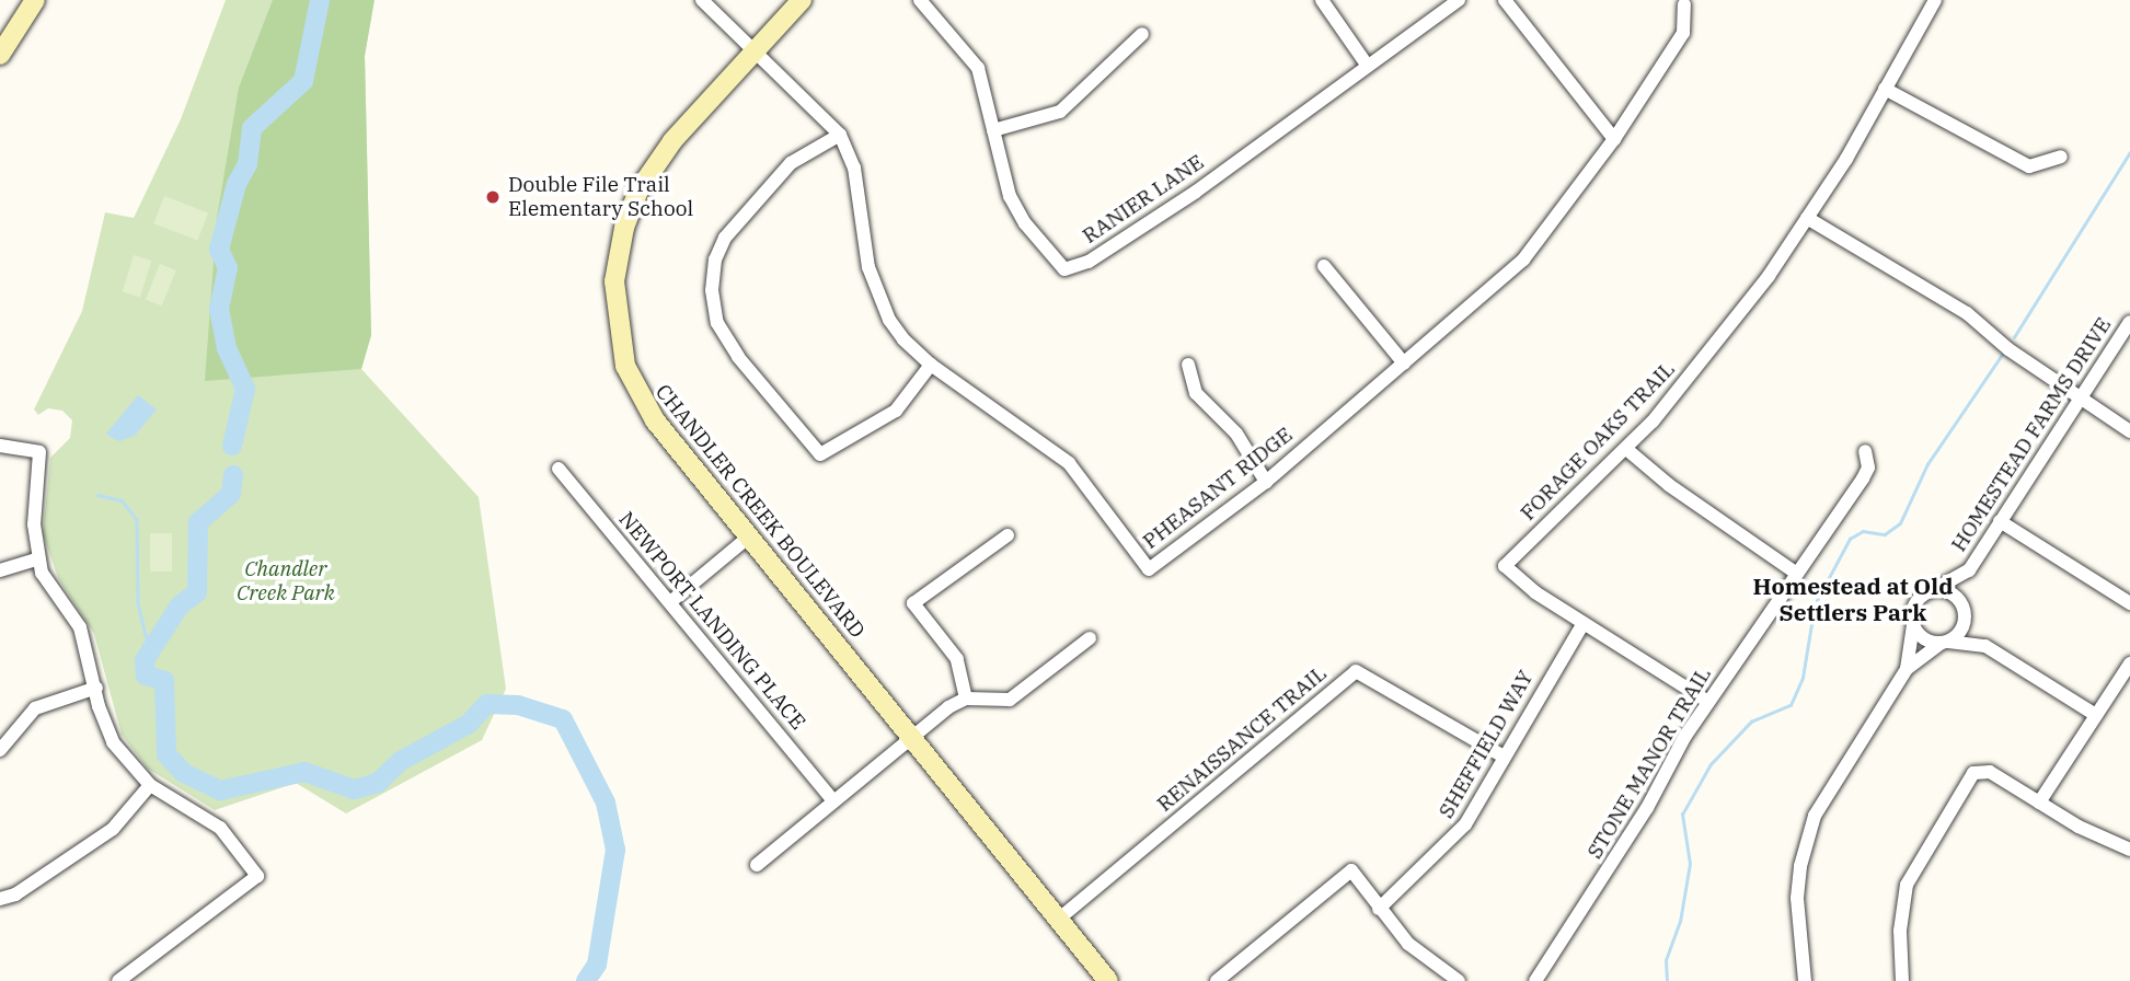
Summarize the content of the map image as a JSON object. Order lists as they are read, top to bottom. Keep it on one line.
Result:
{"streets":{"street":["RANIER LANE","HOMESTEAD FARMS DRIVE","FORAGE OAKS TRAIL","PHEASANT RIDGE","CHANDLER CREEK BOULEVARD","NEWPORT LANDING PLACE","RENAISSANCE TRAIL","SHEFFIELD WAY","STONE MANOR TRAIL"]},"crossings":[["FORAGE OAKS TRAIL","SHEFFIELD WAY"],["FORAGE OAKS TRAIL","STONE MANOR TRAIL"],["PHEASANT RIDGE","CHANDLER CREEK BOULEVARD"],["CHANDLER CREEK BOULEVARD","RENAISSANCE TRAIL"],["RENAISSANCE TRAIL","SHEFFIELD WAY"]],"districts":["Homestead at Old Settlers Park"],"parks":["Chandler Creek Park"],"places":["Double File Trail Elementary School"]}
